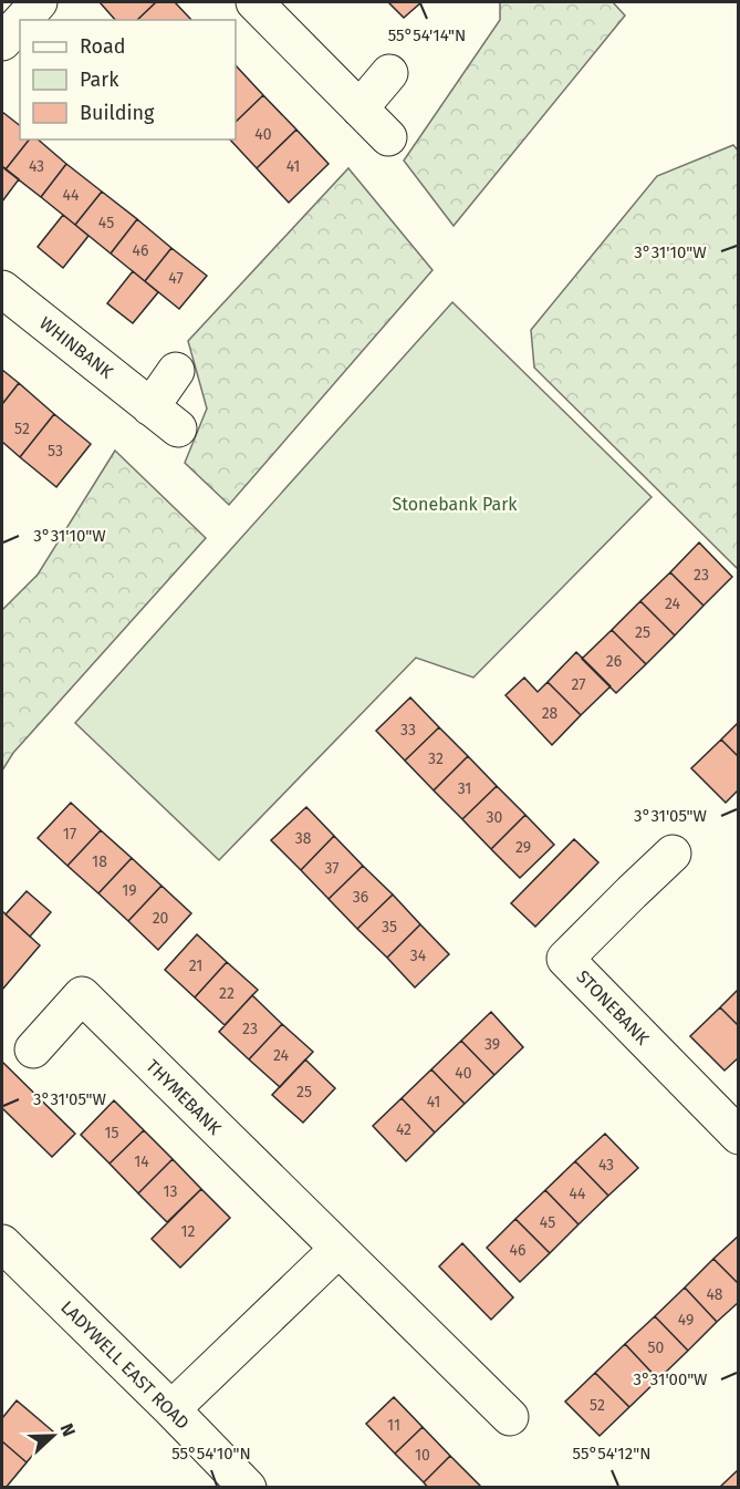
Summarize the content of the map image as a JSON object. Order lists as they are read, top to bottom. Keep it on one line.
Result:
{"streets":{"street":["WHINBANK","STONEBANK","THYMEBANK","LADYWELL EAST ROAD"]},"parks":["Stonebank Park"],"house_numbers":["40","43","41","44","45","46","47","52","53","23","24","25","26","27","28","33","32","31","30","17","38","29","18","37","19","36","20","35","34","21","22","23","39","24","40","25","41","42","15","14","43","13","44","45","12","46","48","49","50","52","11","10"],"legend":["Road","Park","Building"],"north":"right","coordinates":["55°54'14\"N","3°31'10\"W","3°31'05\"W","3°31'00\"W","55°54'10\"N","55°54'12\"N"]}
